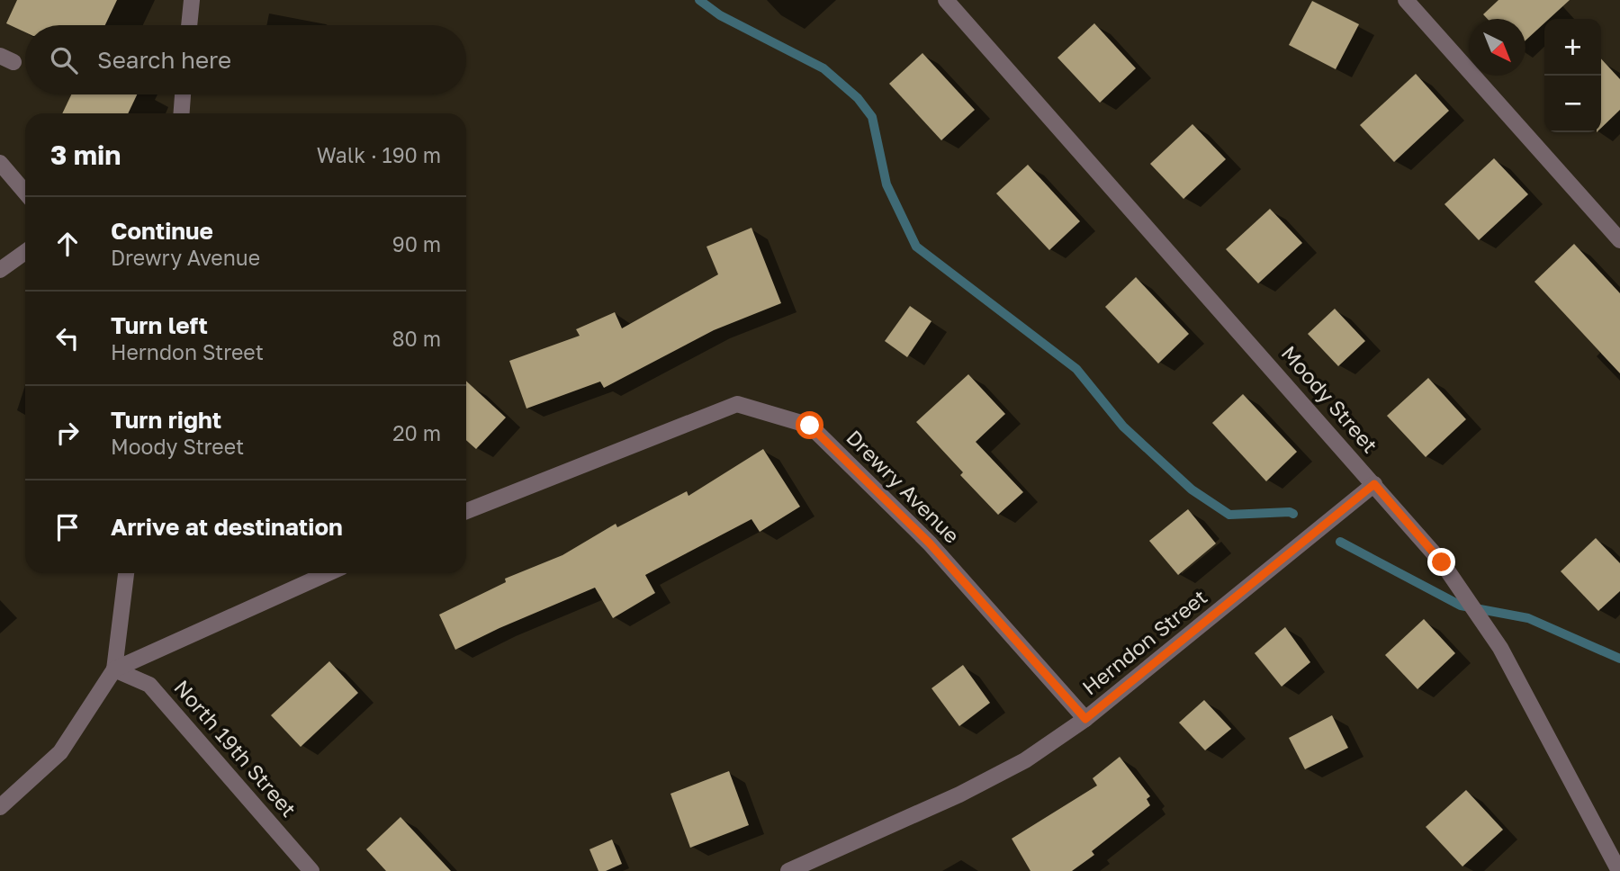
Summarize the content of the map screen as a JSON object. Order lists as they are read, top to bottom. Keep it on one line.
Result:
{"streets":{"street":["Moody Street","Drewry Avenue","Herndon Street","North 19th Street"]},"crossings":[["Moody Street","Herndon Street"],["Drewry Avenue","Herndon Street"]],"north":"bottom right","page":{"map_buttons":["+","−"],"search":"Search here","heading":["3 min","Walk · 190 m"],"list":[["Continue","Drewry Avenue","90 m"],["Turn left","Herndon Street","80 m"],["Turn right","Moody Street","20 m"],"Arrive at destination"]}}
